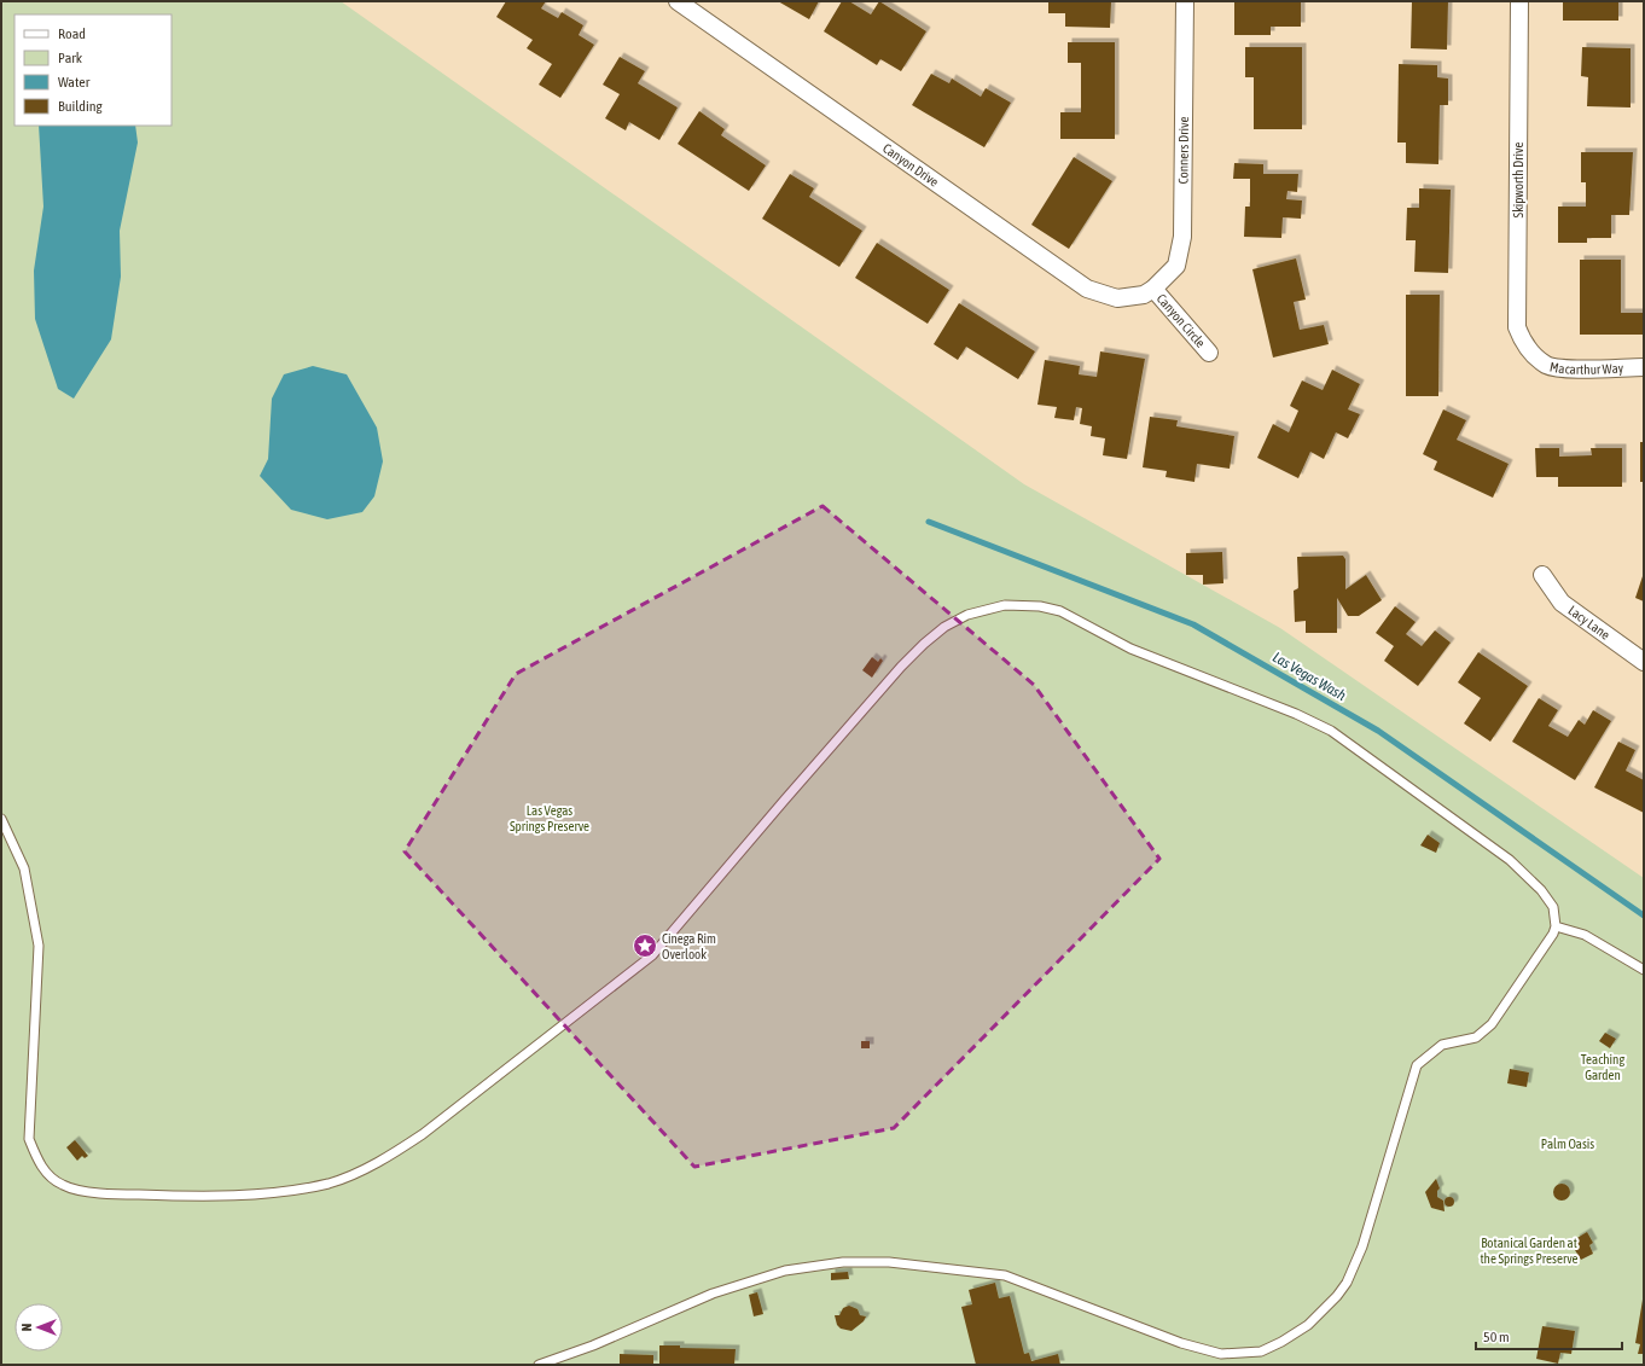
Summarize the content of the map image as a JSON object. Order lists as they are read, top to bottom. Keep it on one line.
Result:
{"streets":{"street":["Conners Drive","Canyon Drive","Skipworth Drive","Canyon Circle","Macarthur Way","Lacy Lane"]},"crossings":[["Conners Drive","Canyon Drive"],["Conners Drive","Canyon Circle"],["Canyon Drive","Canyon Circle"],["Skipworth Drive","Macarthur Way"]],"water":["Las Vegas Wash"],"parks":["Las Vegas Springs Preserve","Teaching Garden","Palm Oasis","Botanical Garden at the Springs Preserve"],"places":{"place":["Cinega Rim Overlook"]},"legend":["Road","Park","Water","Building"],"scale_bar":"50 m","north":"left"}
